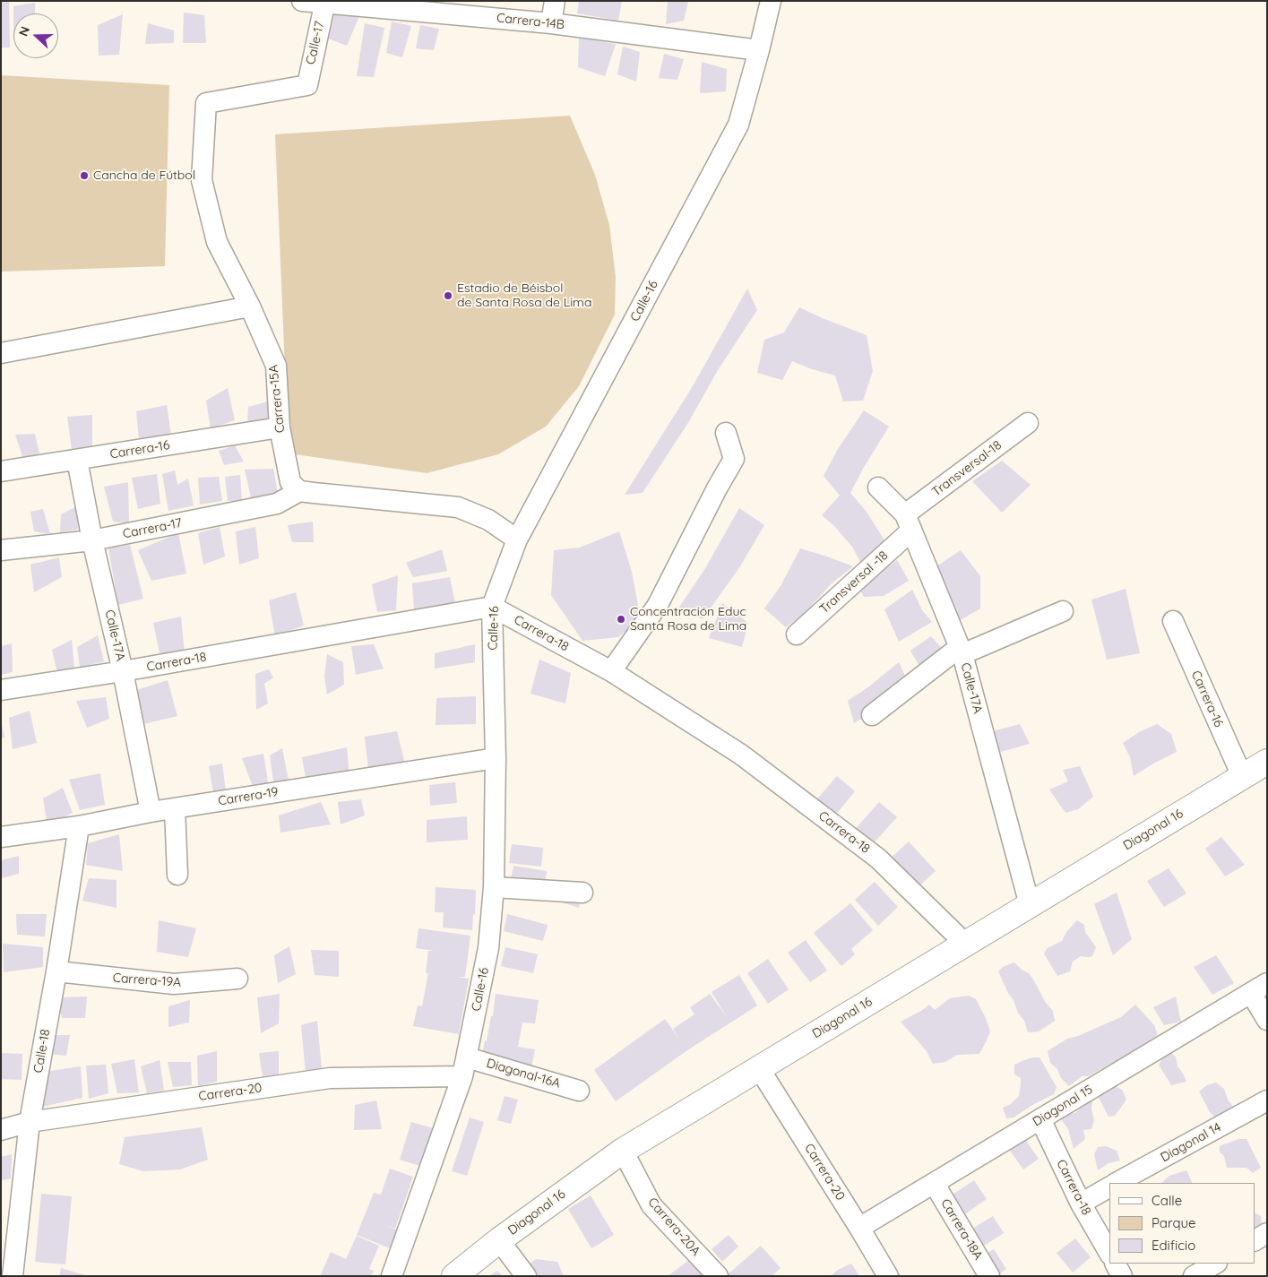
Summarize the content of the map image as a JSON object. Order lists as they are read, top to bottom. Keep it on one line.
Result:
{"streets":{"street":["Carrera-14B","Calle-17","Calle-16","Carrera-15A","Carrera-16","Transversal-18","Carrera-17","Transversal -18","Carrera-18","Calle-17A","Carrera-19","Diagonal 16","Carrera-19A","Calle-18","Diagonal-16A","Carrera-20","Diagonal 15","Diagonal 14","Carrera-20A","Carrera-18A"]},"crossings":[["Carrera-14B","Calle-17"],["Carrera-14B","Calle-16"],["Calle-17","Carrera-15A"],["Calle-16","Carrera-18"],["Calle-16","Carrera-19"],["Calle-16","Diagonal-16A"],["Calle-16","Carrera-20"],["Carrera-15A","Carrera-16"],["Carrera-15A","Carrera-17"],["Carrera-16","Calle-17A"],["Carrera-16","Diagonal 16"],["Transversal-18","Transversal -18"],["Transversal-18","Calle-17A"],["Carrera-17","Calle-17A"],["Transversal -18","Calle-17A"],["Carrera-18","Calle-17A"],["Carrera-18","Diagonal 16"],["Carrera-18","Diagonal 15"],["Calle-17A","Carrera-19"],["Calle-17A","Diagonal 16"],["Carrera-19","Calle-18"],["Diagonal 16","Carrera-20"],["Diagonal 16","Carrera-20A"],["Carrera-19A","Calle-18"],["Calle-18","Carrera-20"],["Carrera-20","Diagonal 15"],["Diagonal 15","Carrera-18A"]],"places":["Cancha de Fútbol","Estadio de Béisbol de Santa Rosa de Lima","Concentración Educ Santa Rosa de Lima"],"legend":["Calle","Parque","Edificio"],"north":"left"}
